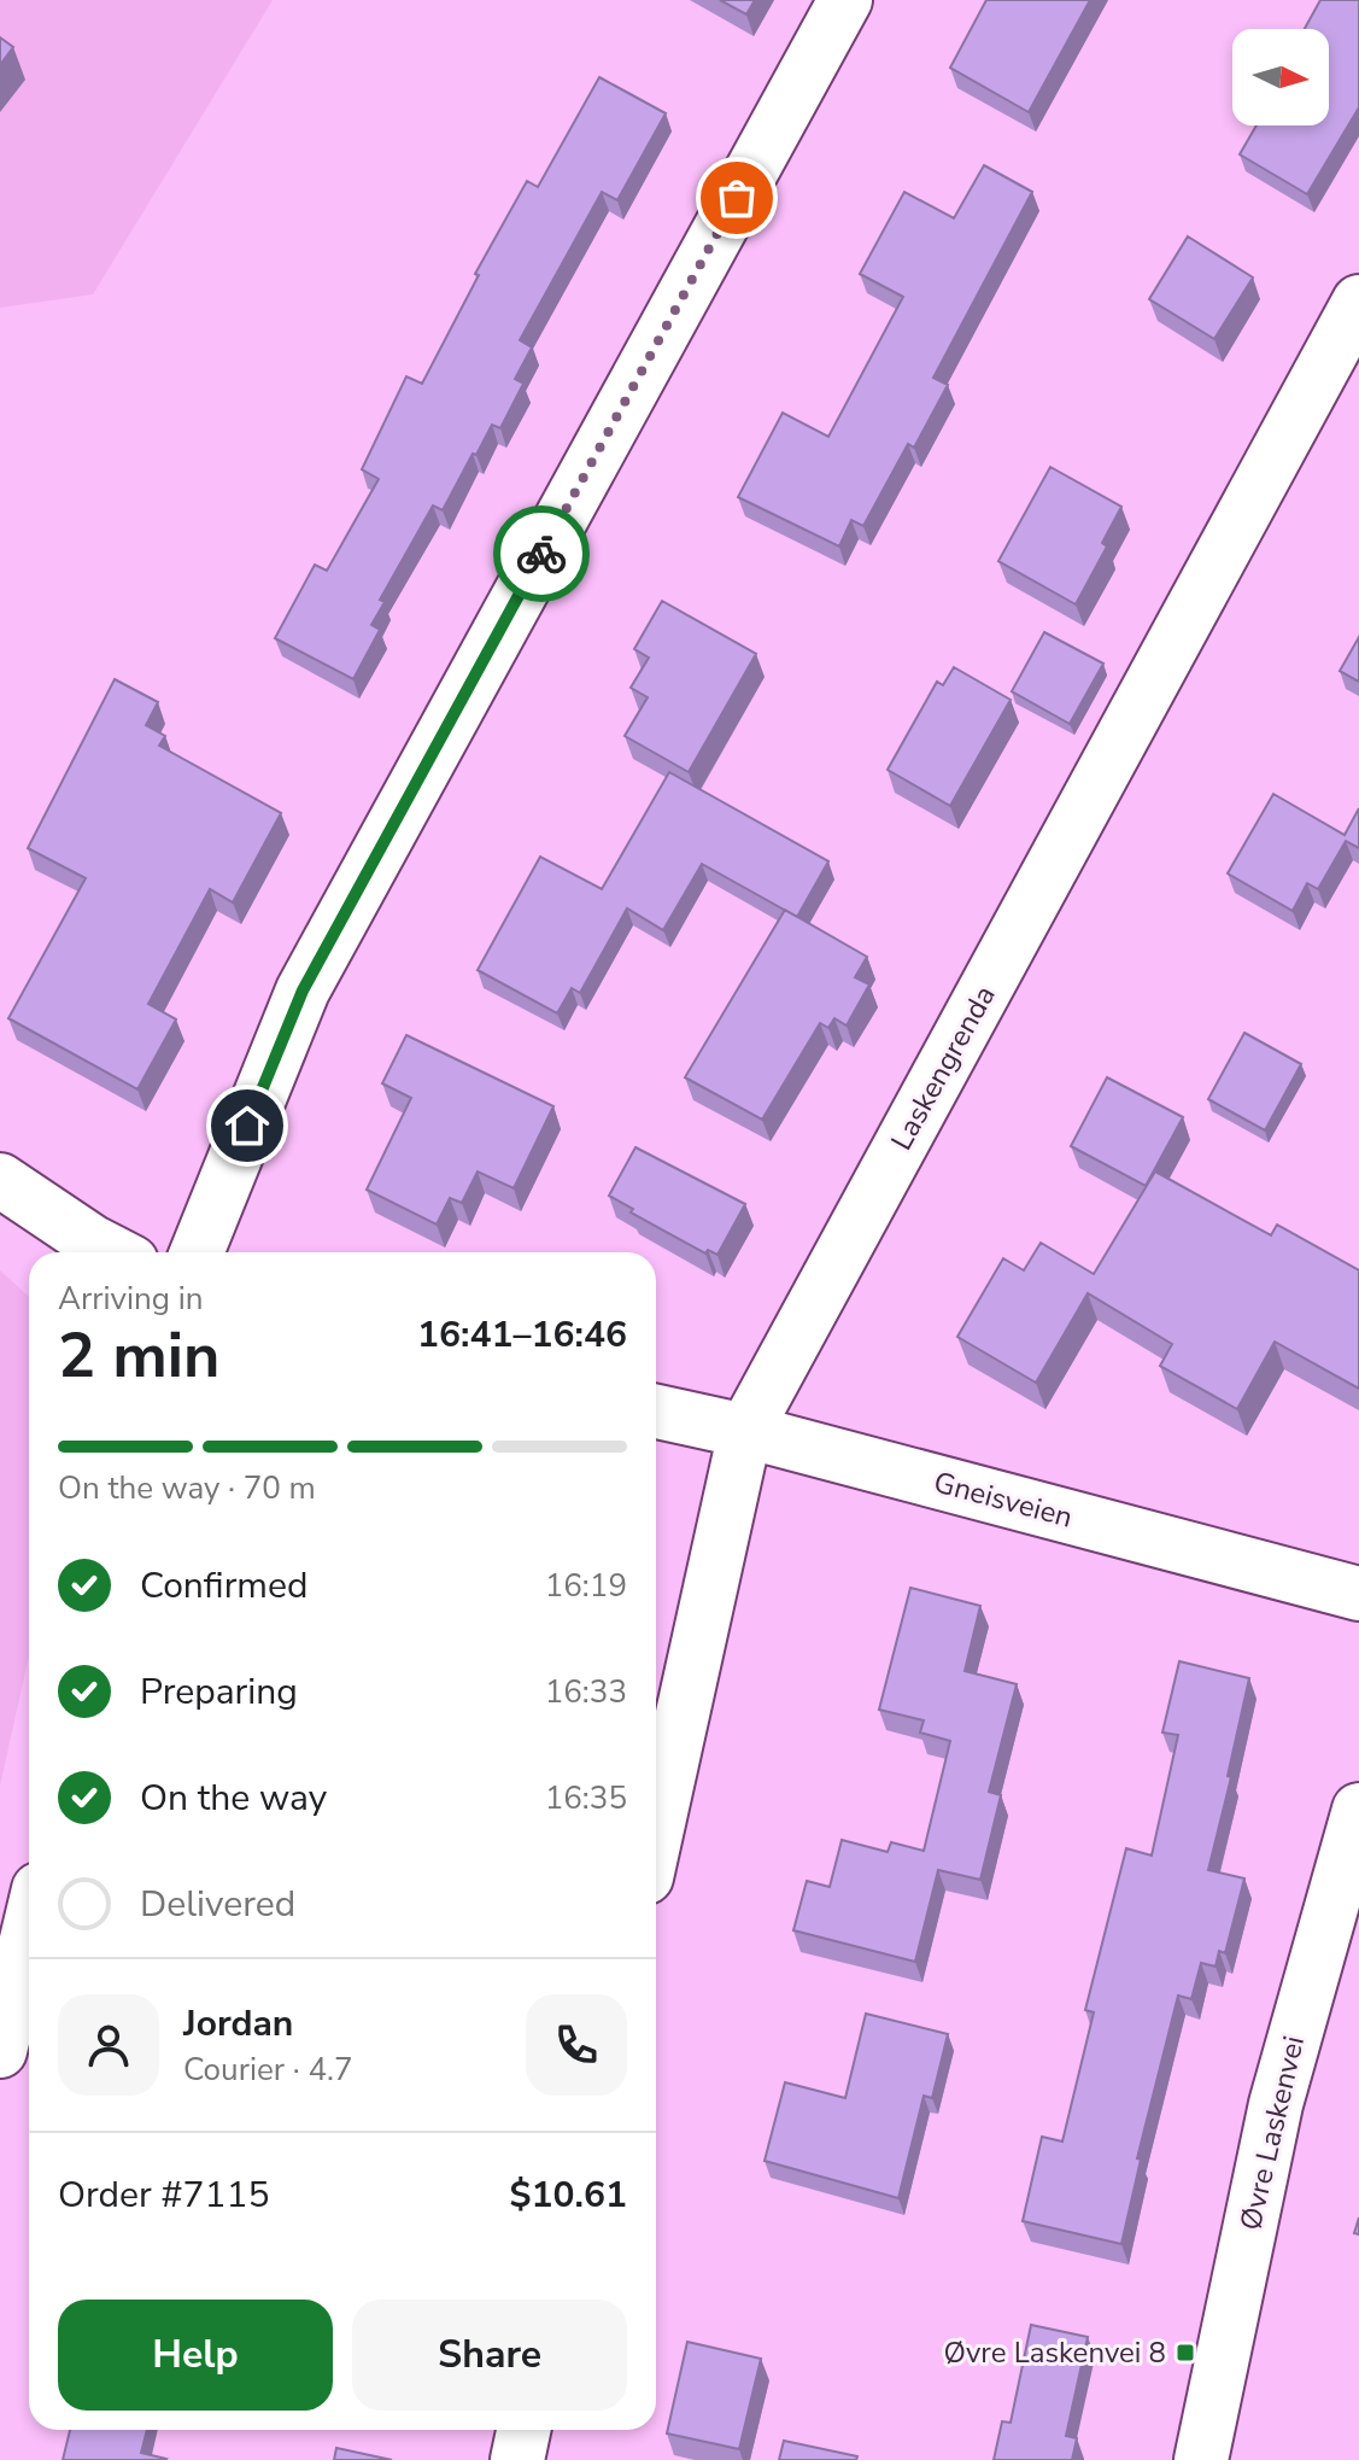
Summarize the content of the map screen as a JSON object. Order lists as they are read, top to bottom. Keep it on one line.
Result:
{"streets":{"street":["Laskengrenda","Gneisveien","Øvre Laskenvei"]},"crossings":[["Laskengrenda","Gneisveien"]],"places":{"transit":["Øvre Laskenvei 8"]},"north":"right","page":{"heading":["2 min","Arriving in","16:41–16:46"],"panel":["Jordan","Courier · 4.7","Order #7115","$10.61"],"bar":"On the way · 70 m","list":[["Confirmed","16:19"],["Preparing","16:33"],["On the way","16:35"],"Delivered"],"buttons":["Help","Share"]}}
